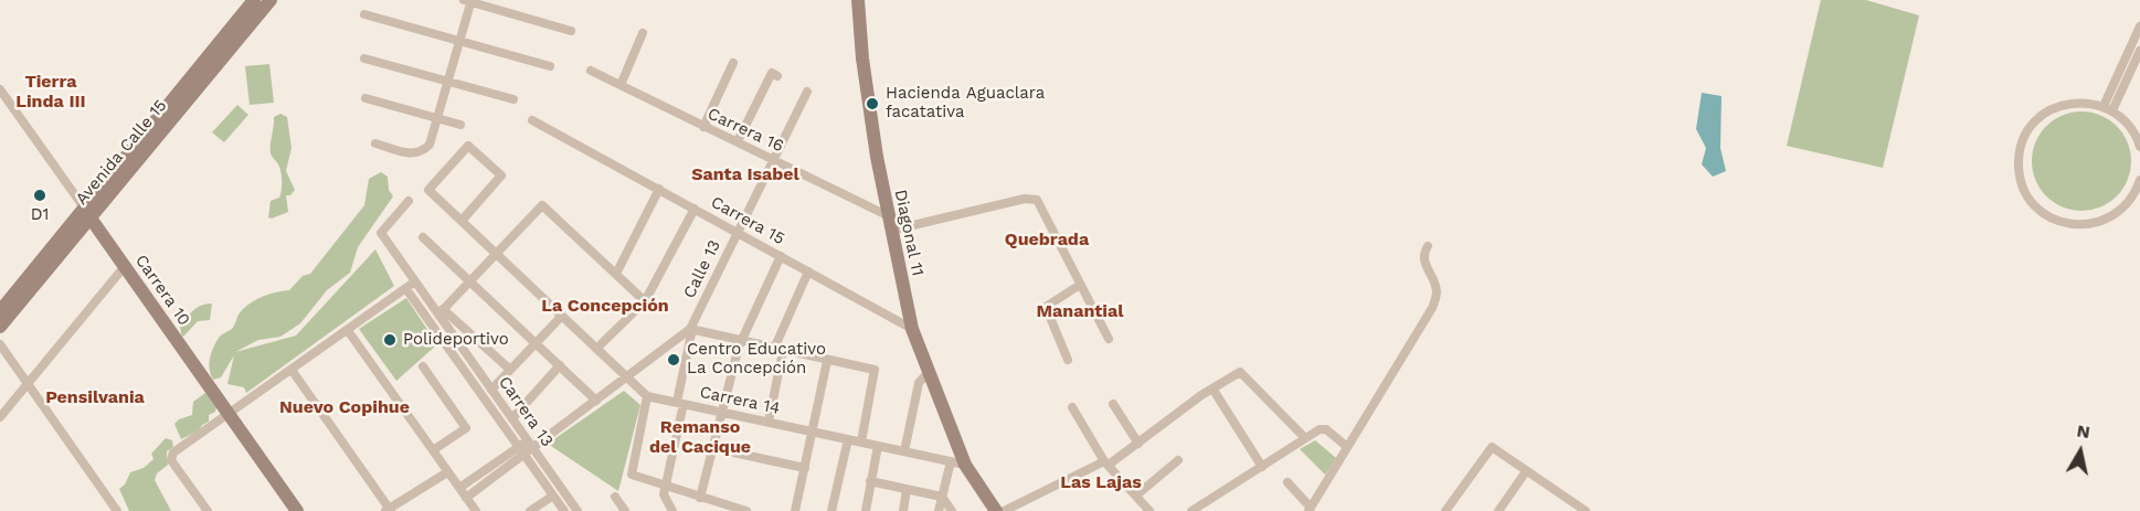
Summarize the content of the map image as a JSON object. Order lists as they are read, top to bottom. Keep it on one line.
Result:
{"streets":{"street":["Carrera 16","Avenida Calle 15","Carrera 15","Diagonal 11","Calle 13","Carrera 10","Carrera 14","Carrera 13"]},"crossings":[["Carrera 16","Diagonal 11"],["Carrera 16","Calle 13"],["Avenida Calle 15","Carrera 10"],["Carrera 15","Diagonal 11"],["Carrera 15","Calle 13"],["Diagonal 11","Carrera 14"],["Calle 13","Carrera 13"]],"districts":["Tierra Linda III","Santa Isabel","Quebrada","La Concepción","Manantial","Pensilvania","Nuevo Copihue","Remanso del Cacique","Las Lajas"],"places":["Hacienda Aguaclara facatativa","D1","Polideportivo","Centro Educativo La Concepción"],"north":"top"}
